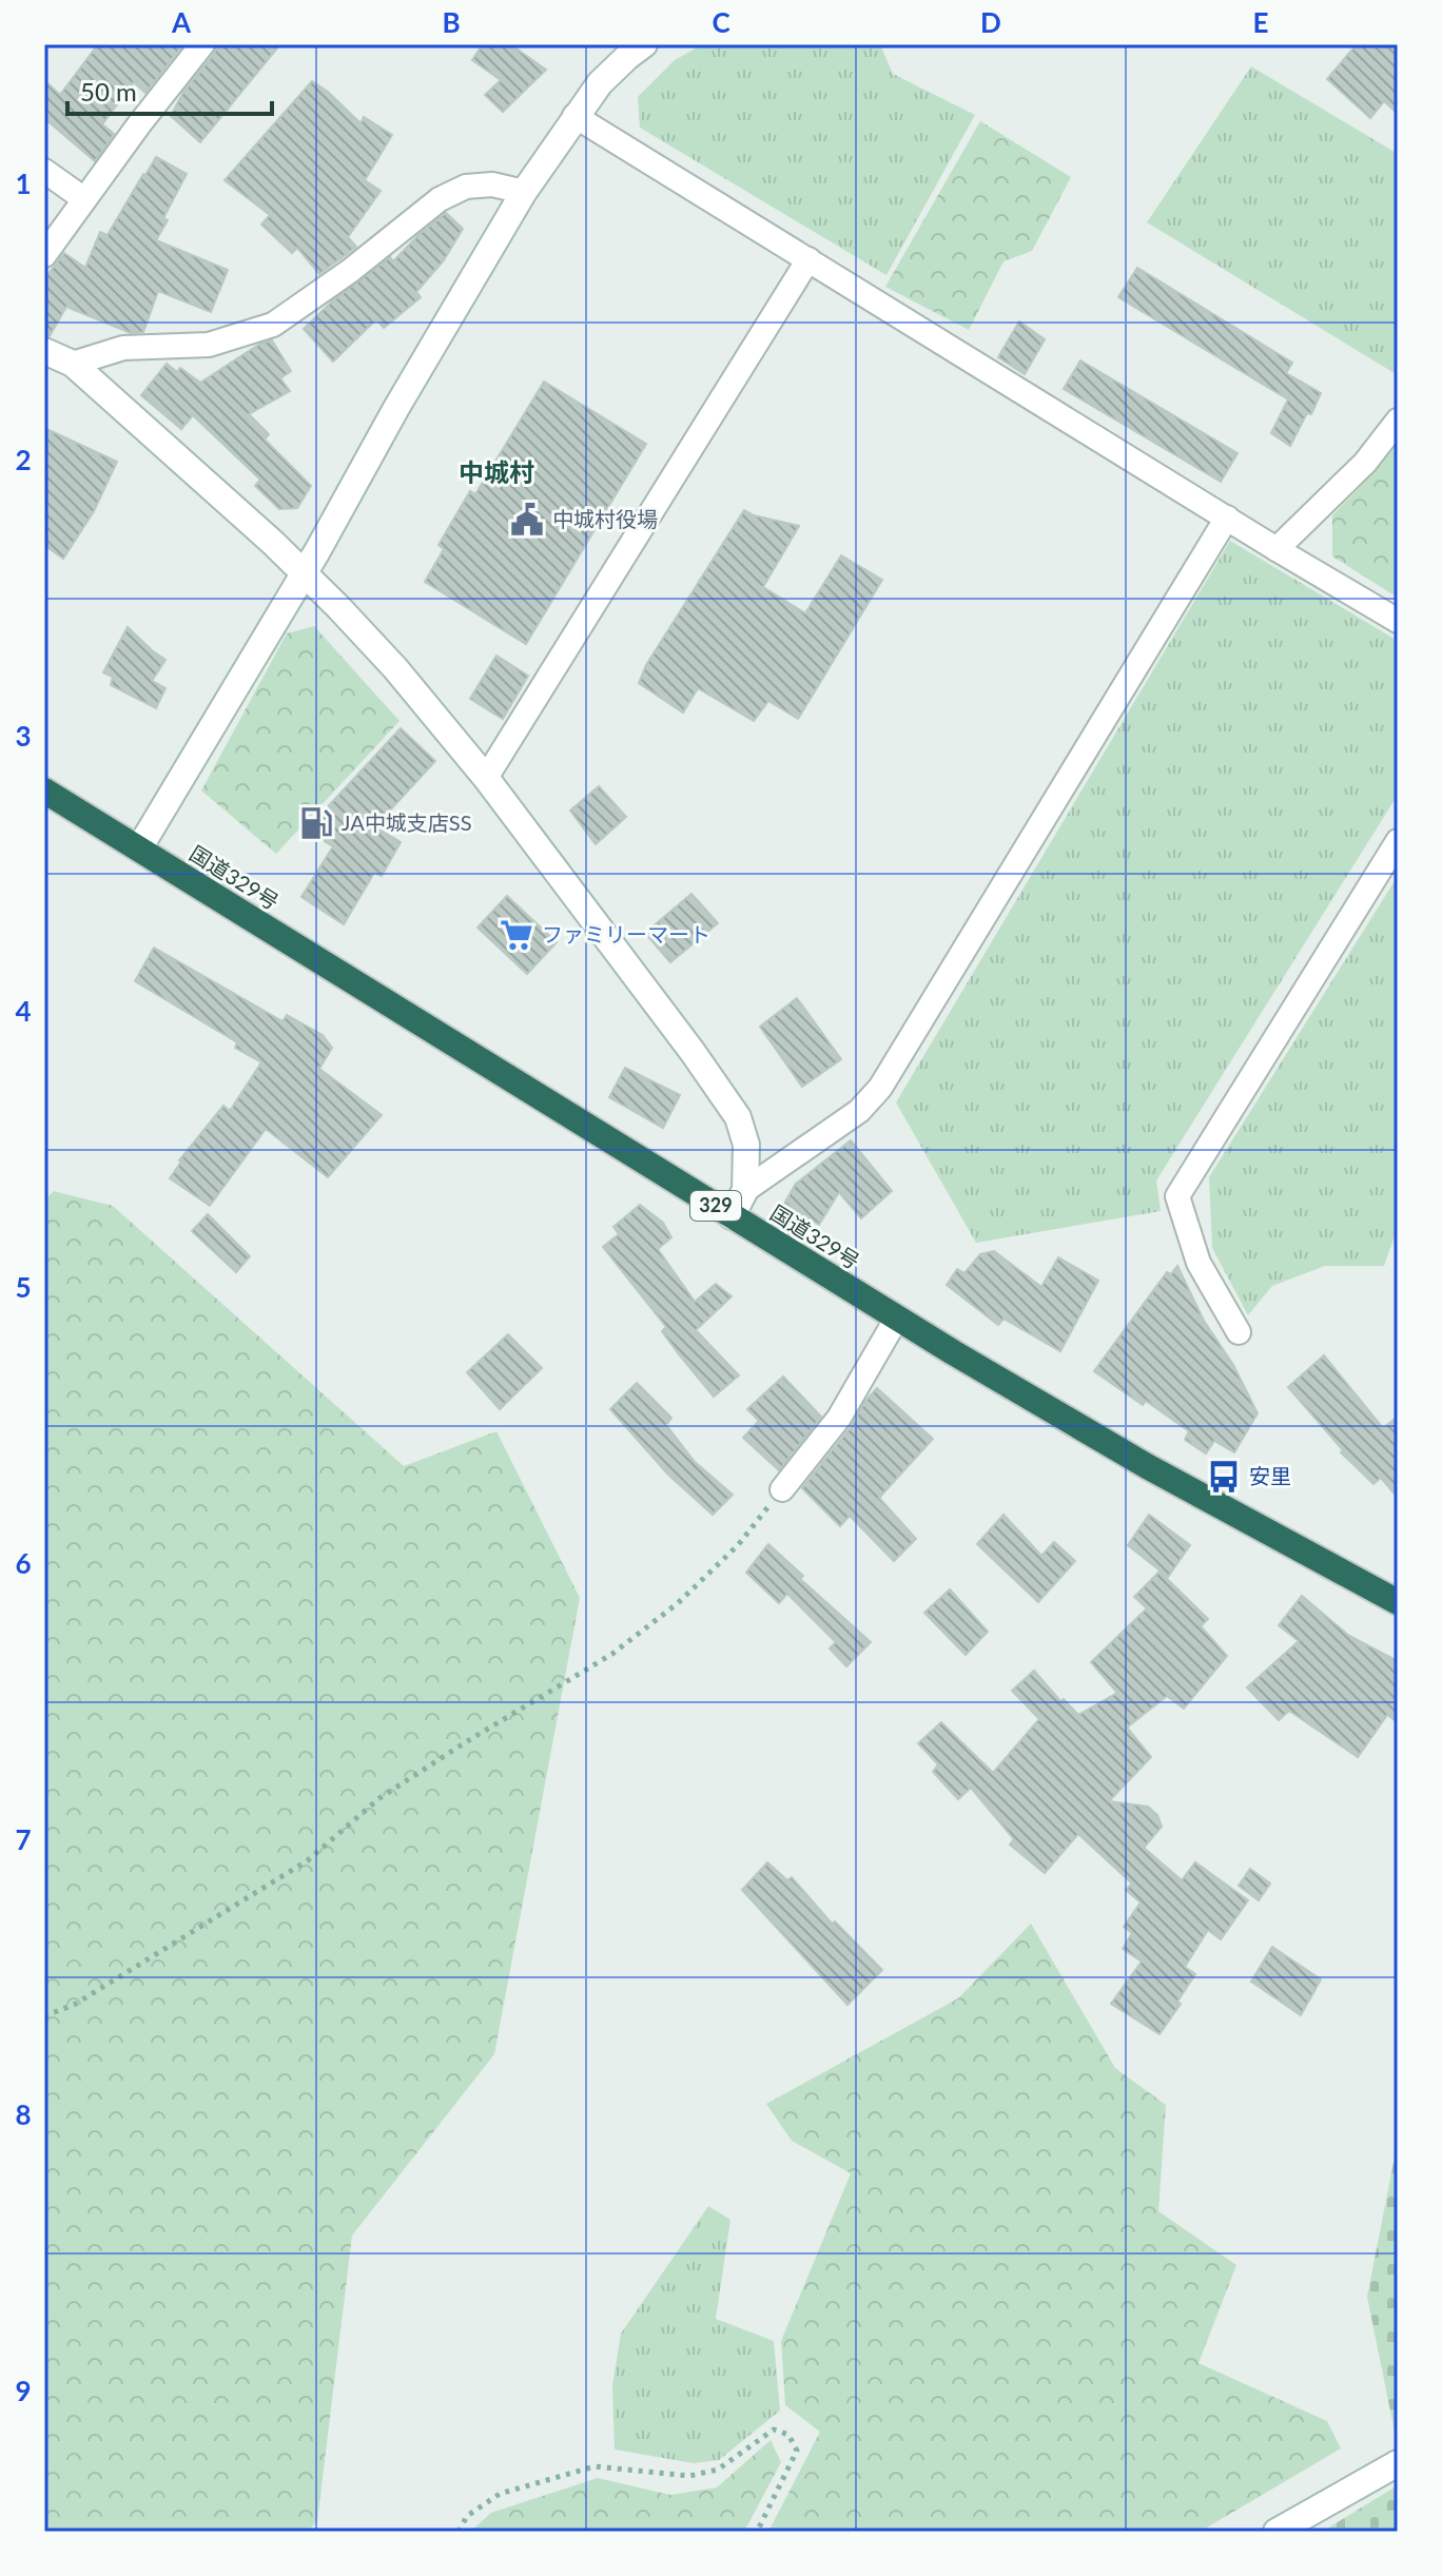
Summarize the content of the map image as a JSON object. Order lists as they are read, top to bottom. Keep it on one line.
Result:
{"streets":{"highway":["国道329号","329"]},"districts":["中城村"],"places":{"public building":["中城村役場"],"fuel station":["JA中城支店SS"],"supermarket":["ファミリーマート"],"bus stop":["安里"]},"scale_bar":"50 m","grid":{"columns":["A","B","C","D","E"],"rows":["1","2","3","4","5","6","7","8","9"]}}
